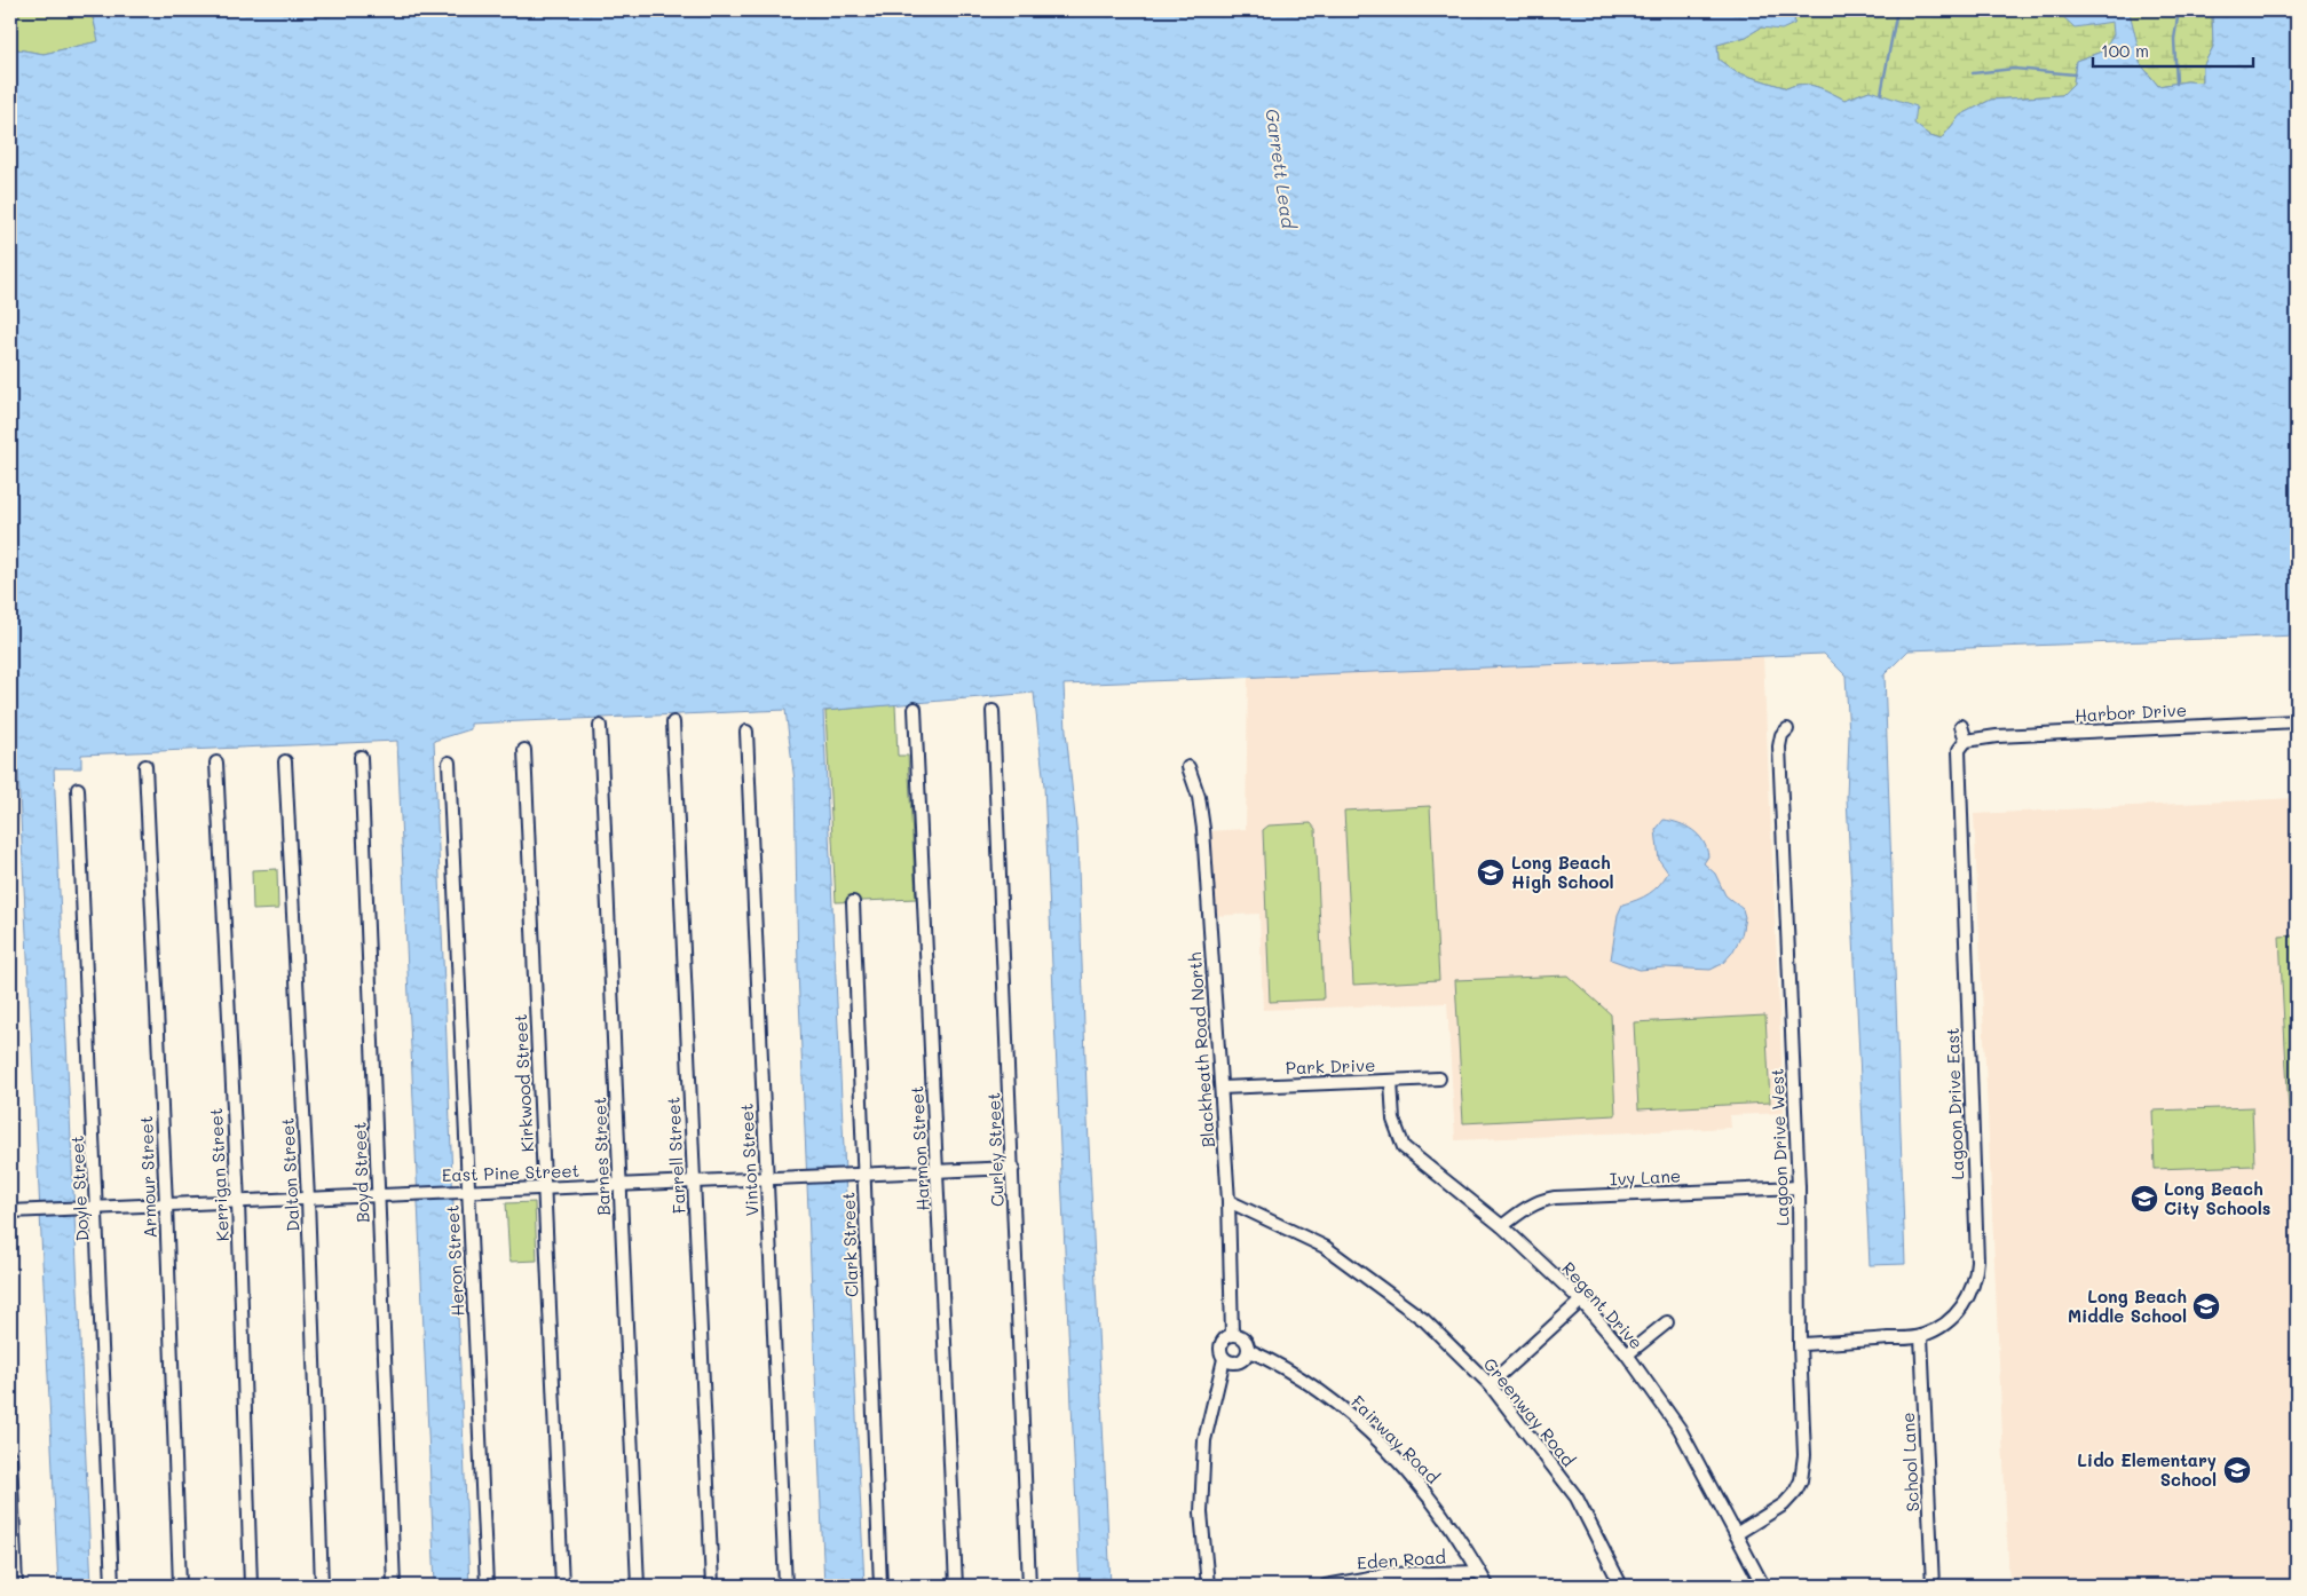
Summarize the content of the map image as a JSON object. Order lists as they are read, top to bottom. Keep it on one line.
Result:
{"streets":{"street":["Harbor Drive","Blackheath Road North","Park Drive","Kirkwood Street","Lagoon Drive East","Lagoon Drive West","Harmon Street","Curley Street","Farrell Street","Barnes Street","Vinton Street","Boyd Street","East Pine Street","Kerrigan Street","Dalton Street","Armour Street","Ivy Lane","Doyle Street","Clark Street","Heron Street","Regent Drive","Greenway Road","Fairway Road","School Lane","Eden Road"]},"crossings":[["Harbor Drive","Lagoon Drive East"],["Blackheath Road North","Park Drive"],["Blackheath Road North","Greenway Road"],["Blackheath Road North","Fairway Road"],["Park Drive","Regent Drive"],["Kirkwood Street","East Pine Street"],["Lagoon Drive East","Lagoon Drive West"],["Lagoon Drive East","School Lane"],["Lagoon Drive West","Ivy Lane"],["Lagoon Drive West","Regent Drive"],["Harmon Street","East Pine Street"],["Curley Street","East Pine Street"],["Farrell Street","East Pine Street"],["Barnes Street","East Pine Street"],["Vinton Street","East Pine Street"],["Boyd Street","East Pine Street"],["East Pine Street","Kerrigan Street"],["East Pine Street","Dalton Street"],["East Pine Street","Armour Street"],["East Pine Street","Doyle Street"],["East Pine Street","Clark Street"],["East Pine Street","Heron Street"],["Ivy Lane","Regent Drive"],["Fairway Road","Eden Road"]],"water":["Garrett Lead"],"places":{"school or university":["Long Beach High School","Long Beach City Schools","Long Beach Middle School","Lido Elementary School"]},"scale_bar":"100 m"}
